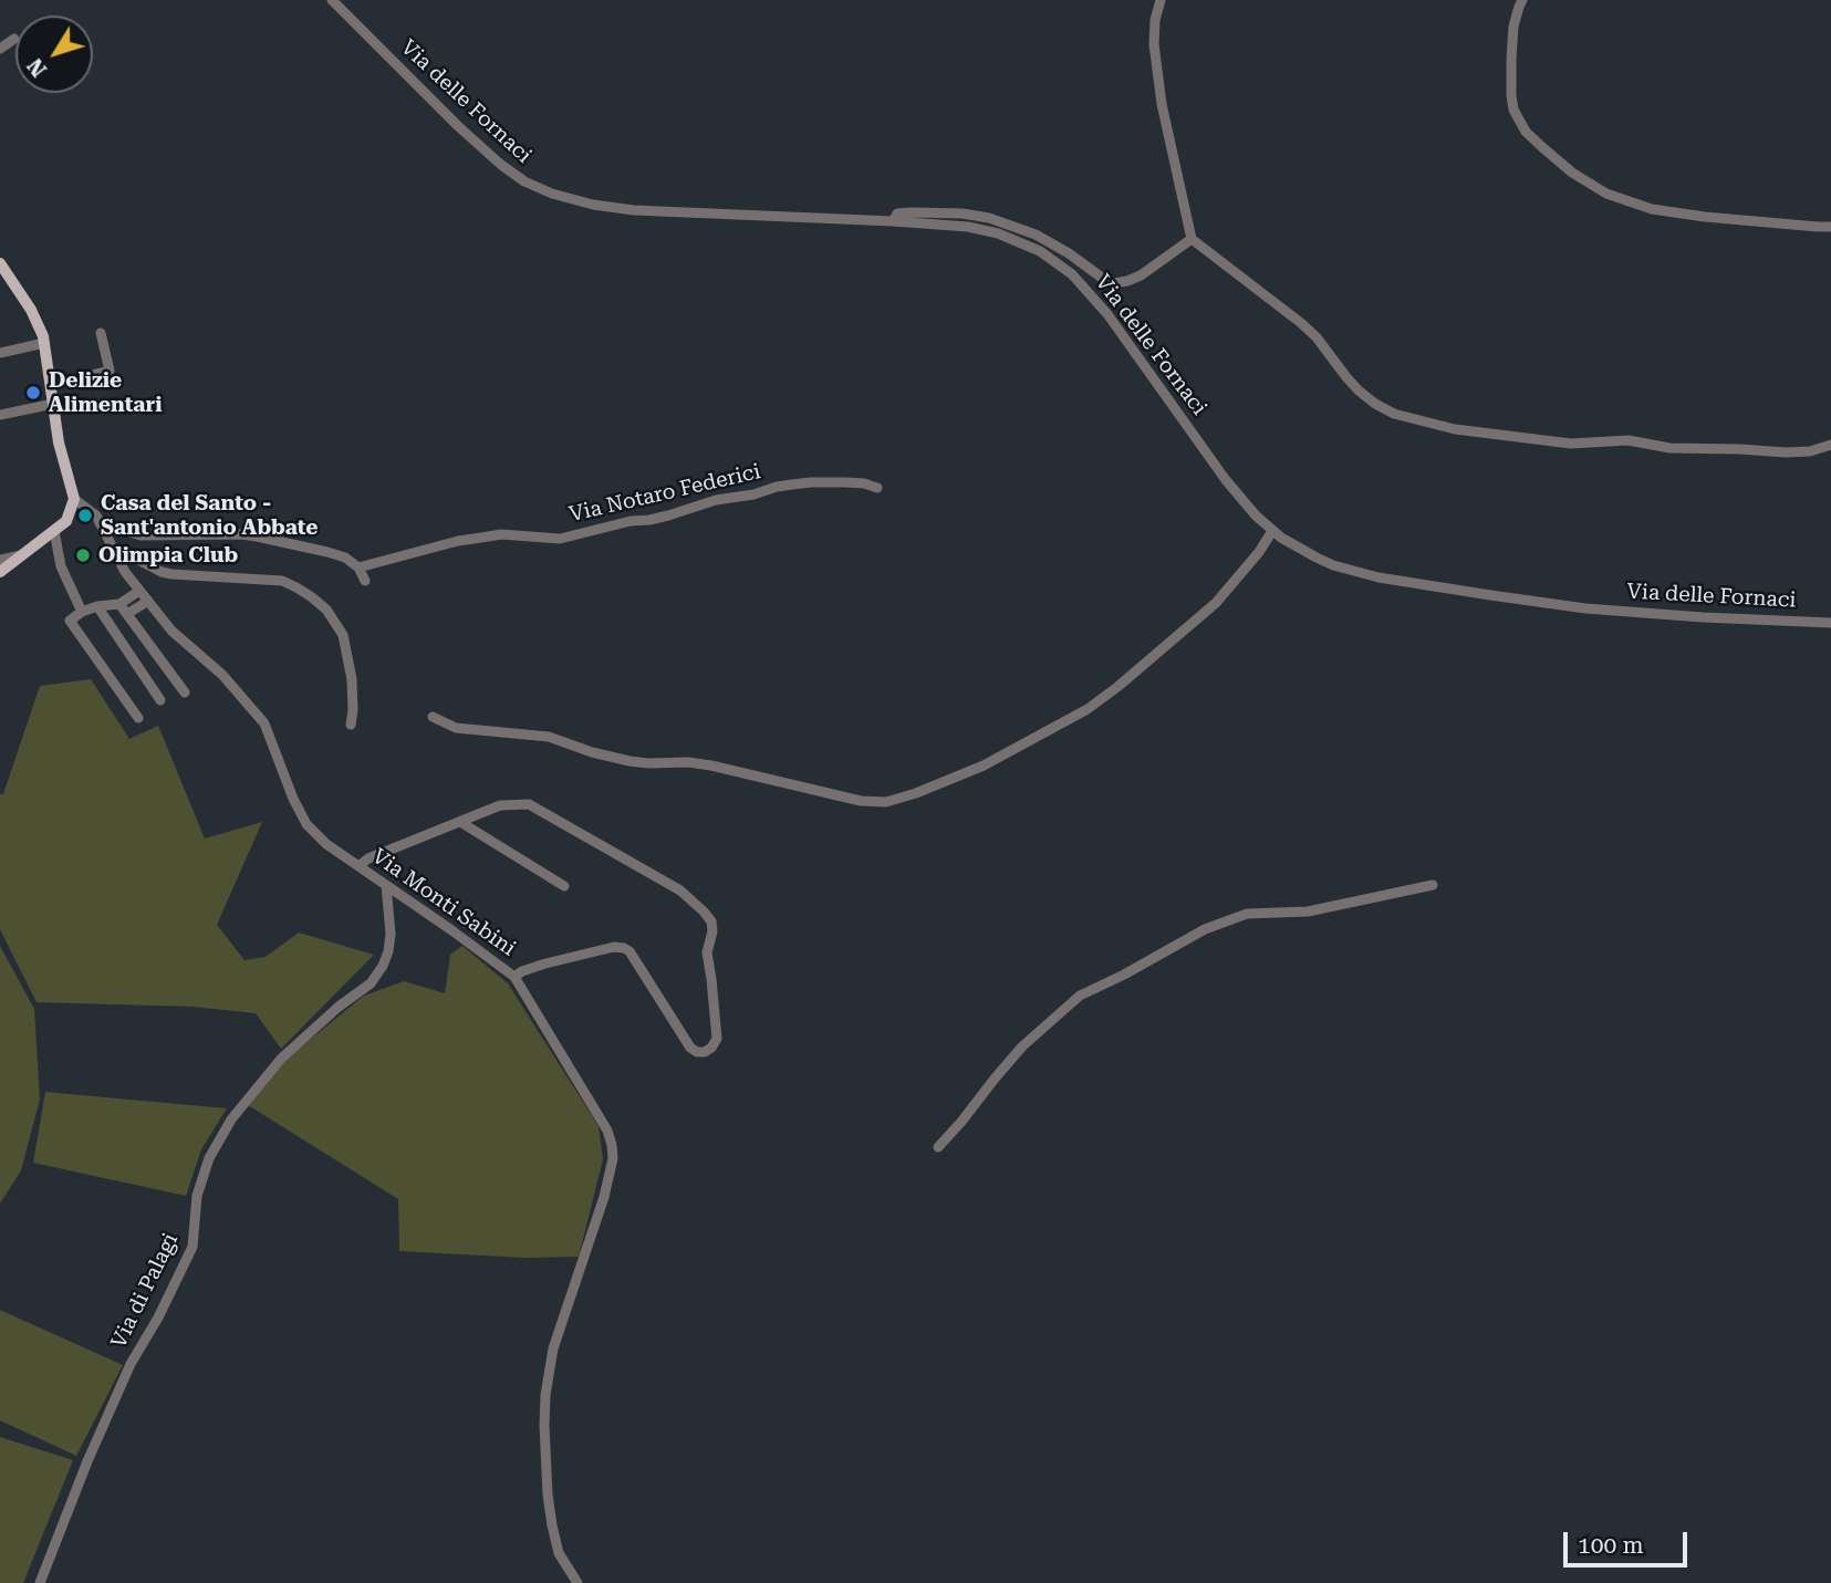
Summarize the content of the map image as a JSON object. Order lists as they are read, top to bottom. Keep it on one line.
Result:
{"streets":{"street":["Via delle Fornaci","Via Notaro Federici","Via Monti Sabini","Via di Palagi"]},"crossings":[["Via Monti Sabini","Via di Palagi"]],"places":["Delizie Alimentari","Casa del Santo - Sant'antonio Abbate","Olimpia Club"],"scale_bar":"100 m","north":"bottom left"}
